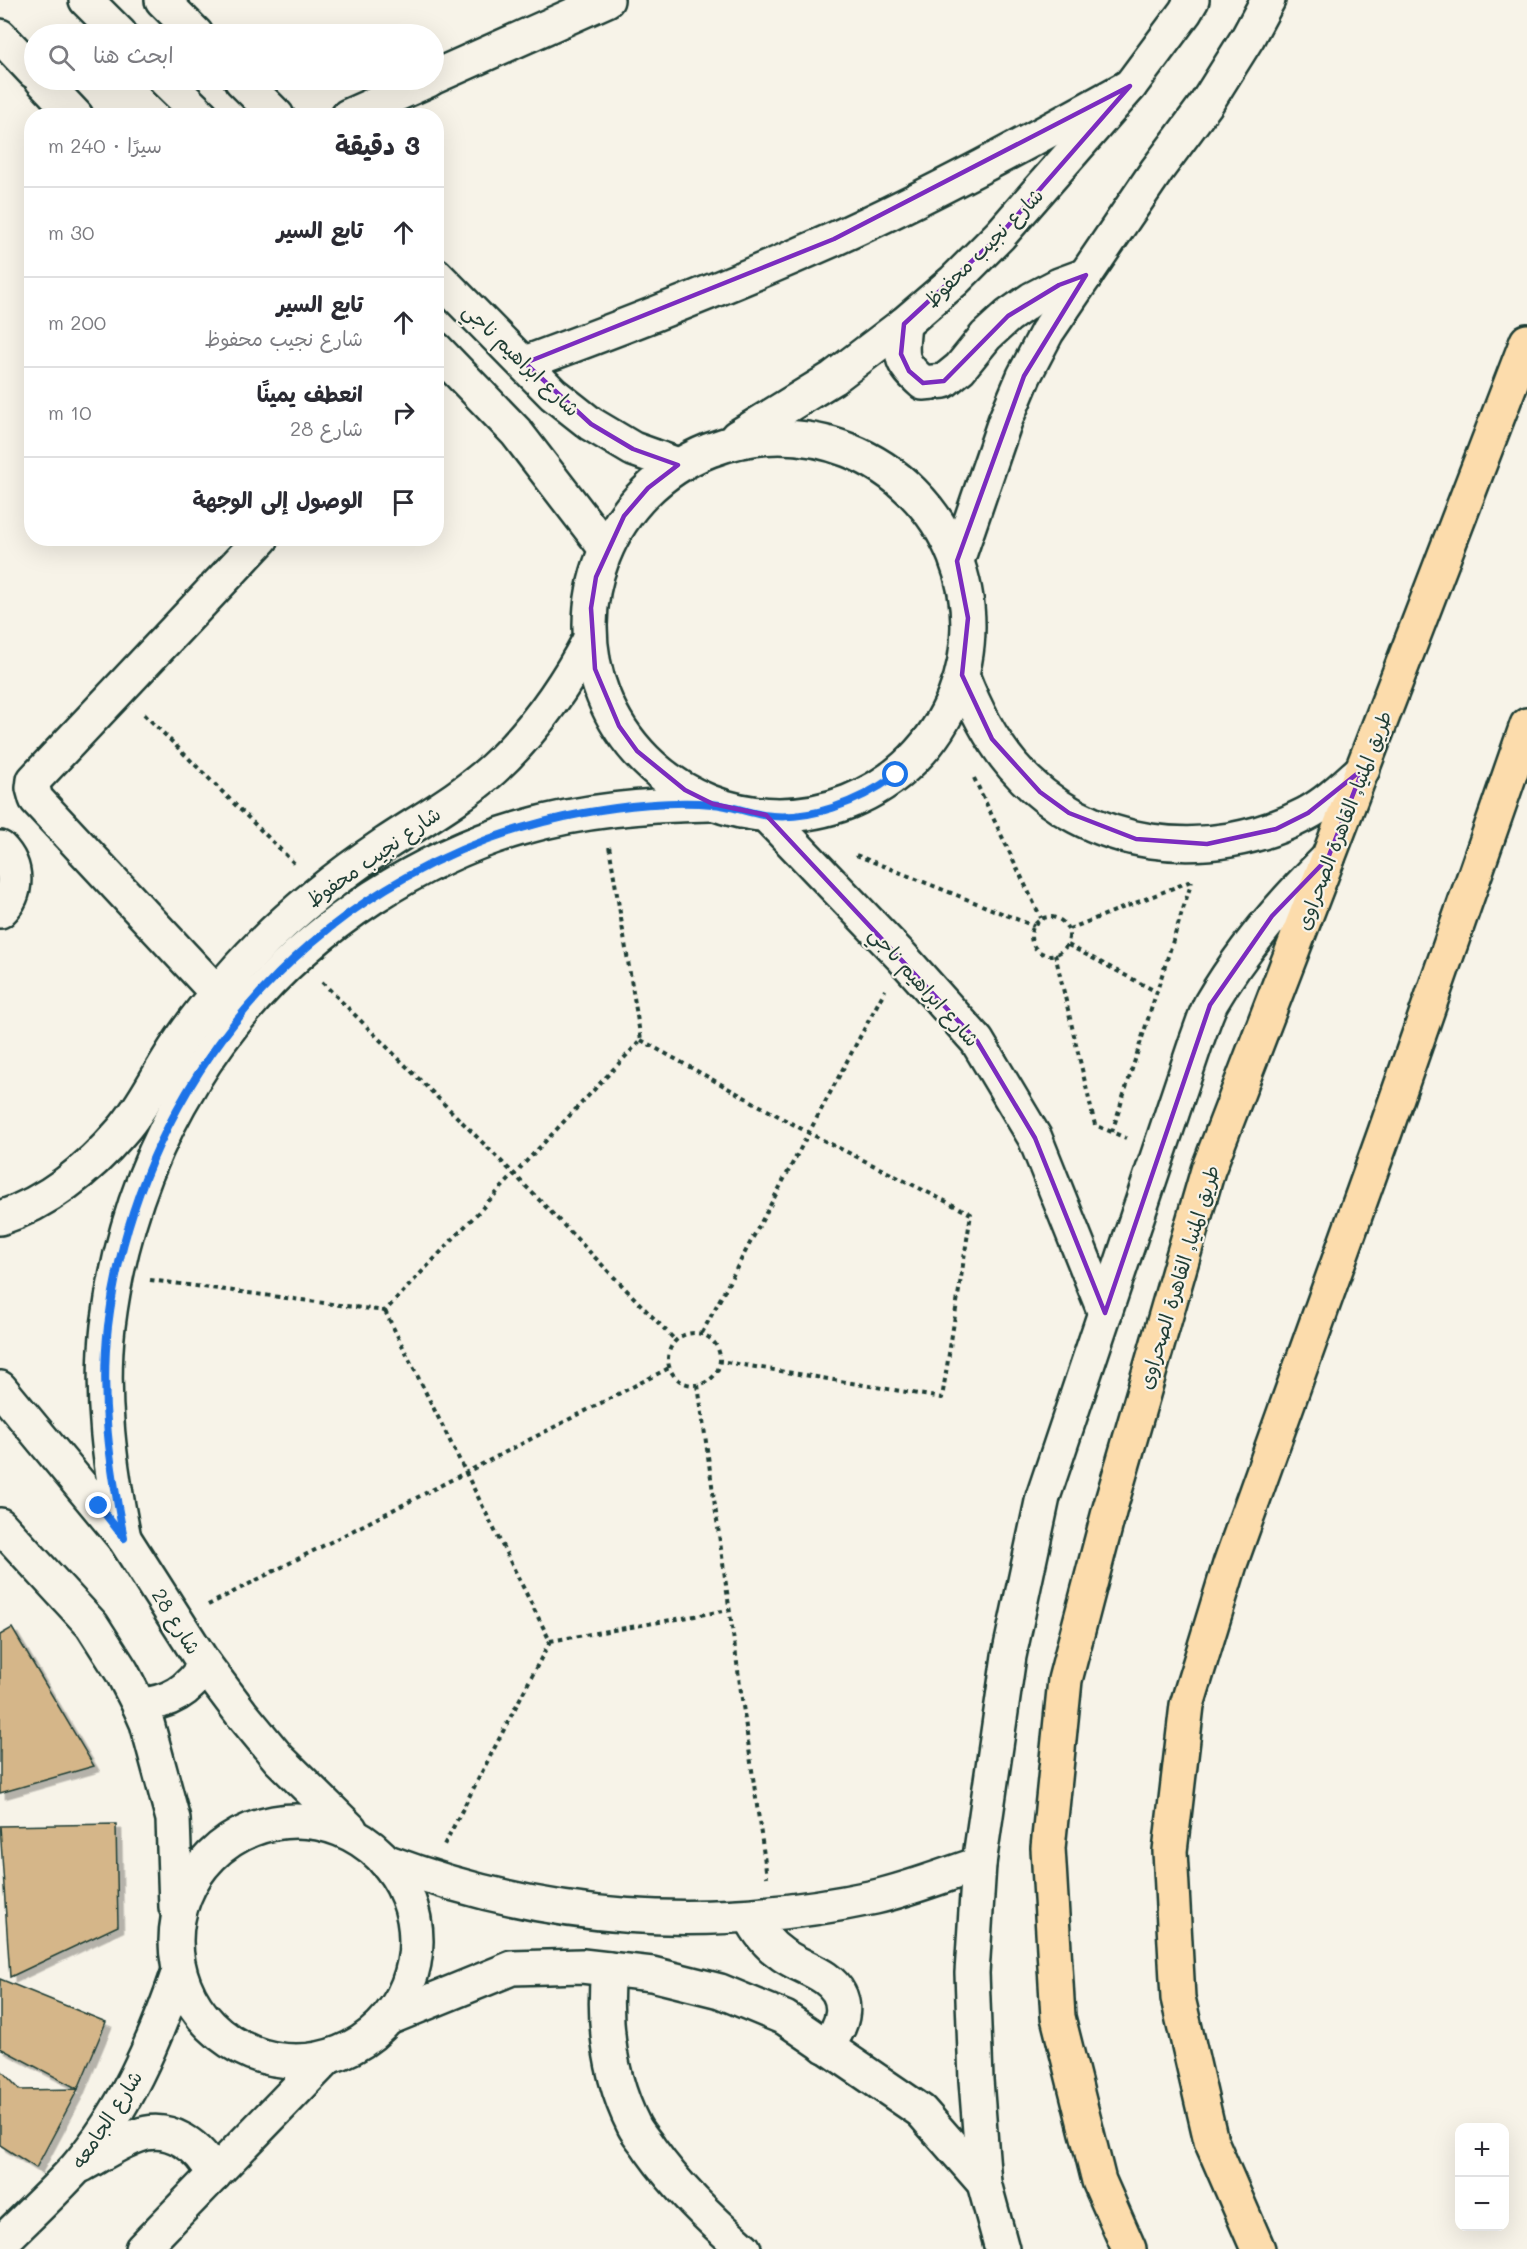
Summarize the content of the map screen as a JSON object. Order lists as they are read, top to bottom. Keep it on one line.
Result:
{"streets":{"highway":["طريق المنيا, القاهرة الصحراوى"],"street":["شارع نجيب محفوظ","شارع ابراهيم ناجي","شارع 28","شارع الجامعه"]},"crossings":[["شارع نجيب محفوظ","شارع 28"]],"page":{"search":"ابحث هنا","heading":["3 دقيقة","سيرًا · 240 m"],"list":[["تابع السير","30 m"],["تابع السير","شارع نجيب محفوظ","200 m"],["انعطف يمينًا","شارع 28","10 m"],"الوصول إلى الوجهة"],"map_buttons":["+","−"]}}
